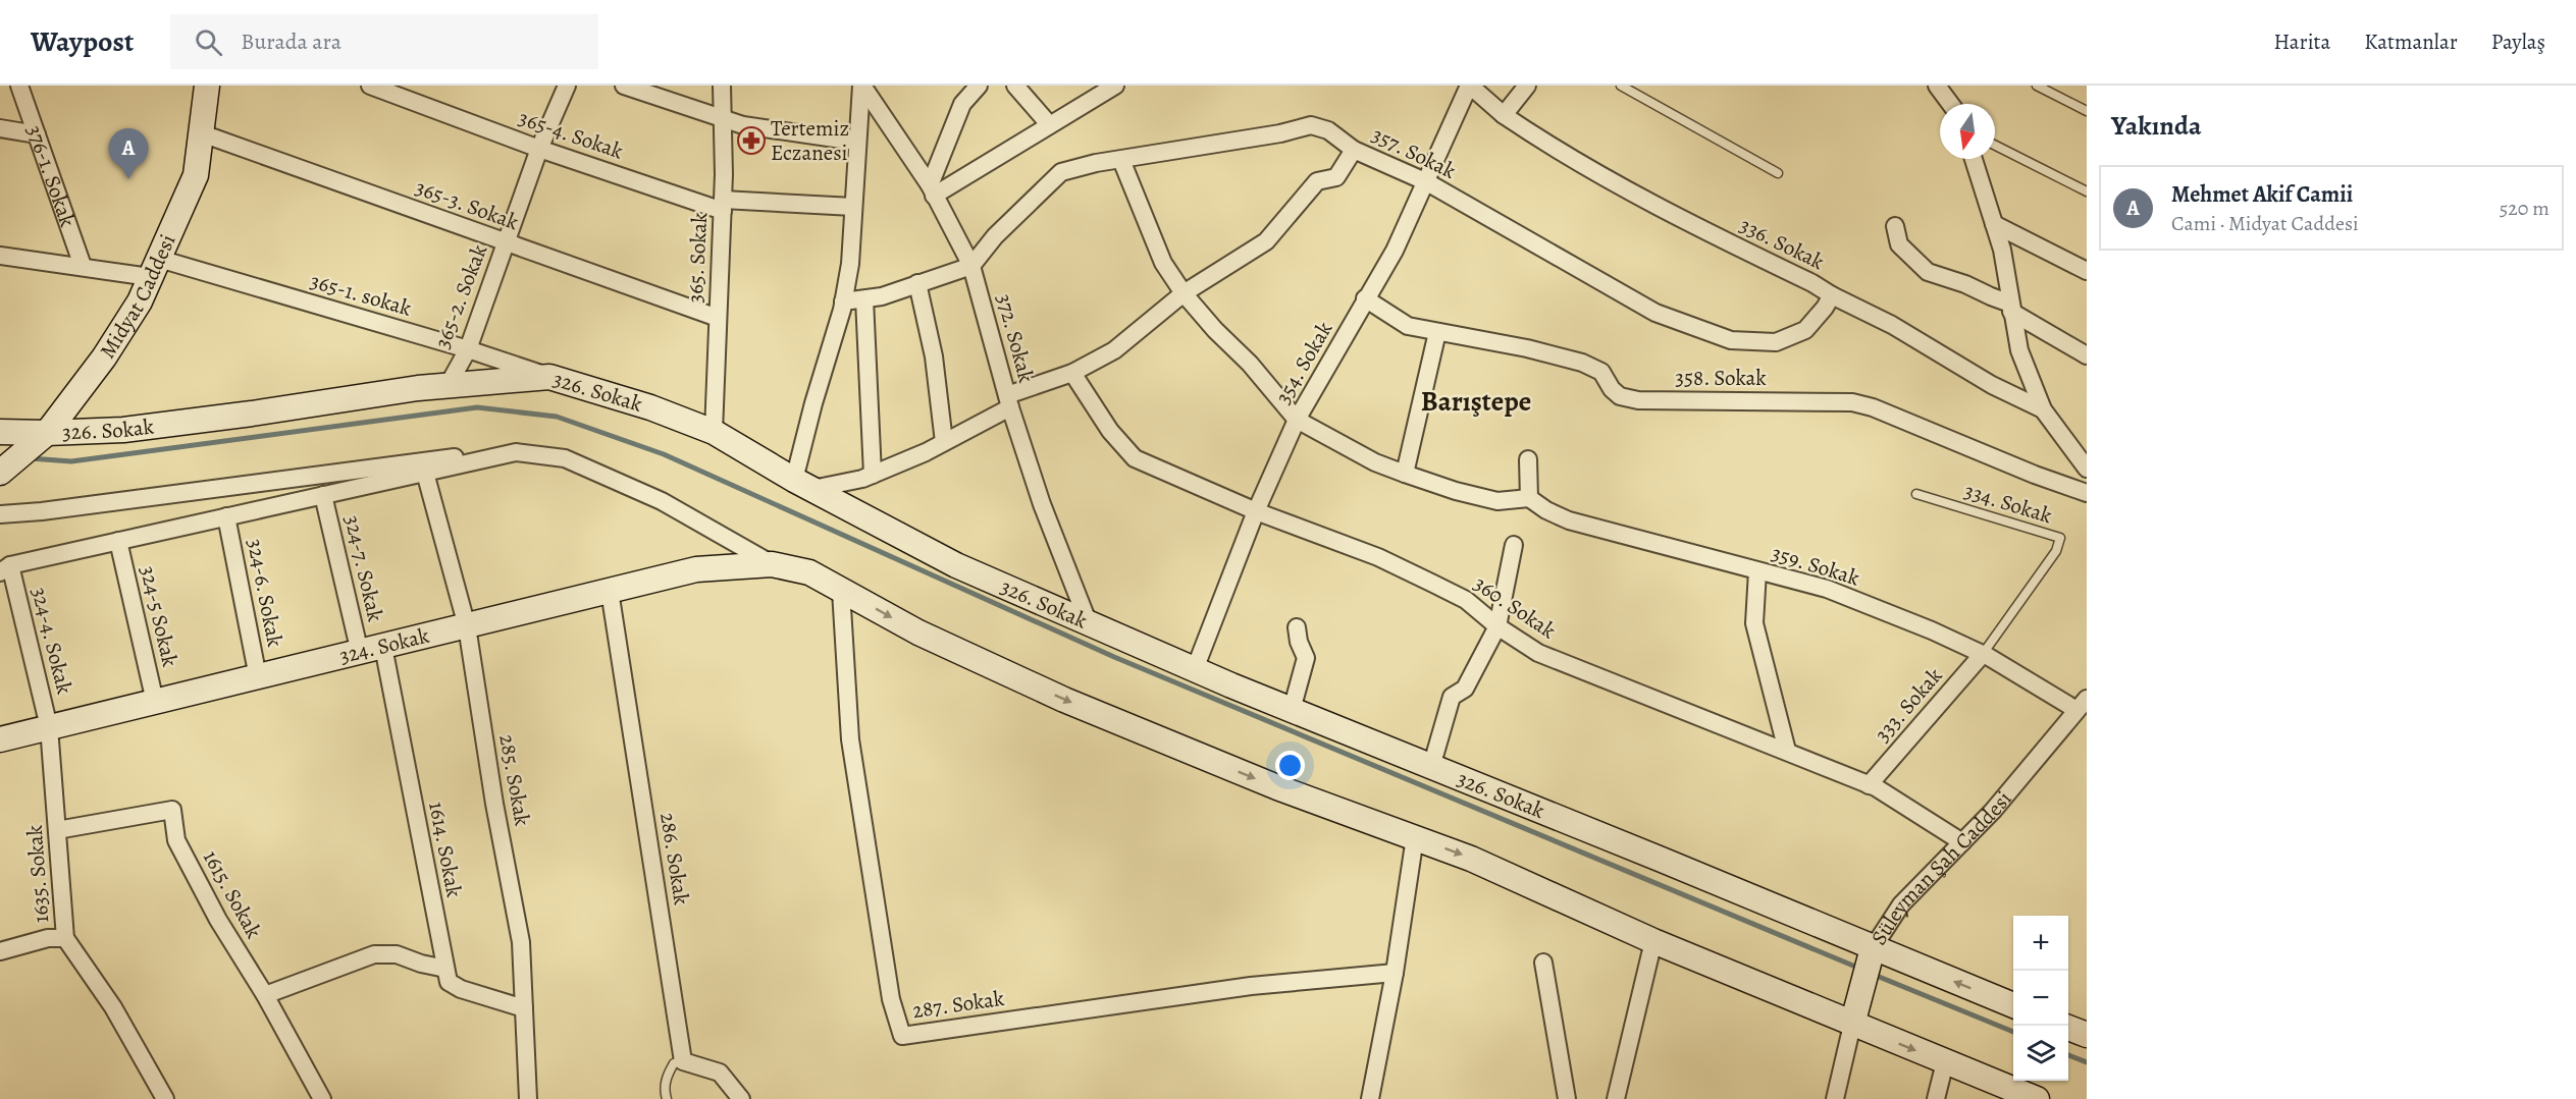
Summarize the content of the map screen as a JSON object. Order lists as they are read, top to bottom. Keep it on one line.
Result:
{"streets":{"street":["365-4. Sokak","357. Sokak","376-1. Sokak","365-3. Sokak","336. Sokak","365. Sokak","365-1. sokak","Midyat Caddesi","365-2. Sokak","372. Sokak","354. Sokak","358. Sokak","326. Sokak","359. Sokak","324-7. Sokak","324-6. Sokak","360. Sokak","324-5 Sokak","324-4. Sokak","324. Sokak","333. Sokak","285. Sokak","1614. Sokak","286. Sokak","Süleyman Şah Caddesi","1635. Sokak","1615. Sokak","287. Sokak"],"lane":["334. Sokak"]},"crossings":[["365-4. Sokak","365. Sokak"],["365-4. Sokak","365-2. Sokak"],["357. Sokak","336. Sokak"],["357. Sokak","372. Sokak"],["357. Sokak","354. Sokak"],["376-1. Sokak","365-1. sokak"],["365-3. Sokak","365. Sokak"],["365-3. Sokak","Midyat Caddesi"],["365-3. Sokak","365-2. Sokak"],["336. Sokak","354. Sokak"],["365. Sokak","326. Sokak"],["365-1. sokak","Midyat Caddesi"],["365-1. sokak","365-2. Sokak"],["365-1. sokak","326. Sokak"],["Midyat Caddesi","326. Sokak"],["365-2. Sokak","326. Sokak"],["372. Sokak","326. Sokak"],["354. Sokak","358. Sokak"],["354. Sokak","326. Sokak"],["354. Sokak","360. Sokak"],["326. Sokak","Süleyman Şah Caddesi"],["334. Sokak","359. Sokak"],["334. Sokak","333. Sokak"],["359. Sokak","333. Sokak"],["359. Sokak","Süleyman Şah Caddesi"],["324-7. Sokak","324. Sokak"],["324-6. Sokak","324. Sokak"],["360. Sokak","333. Sokak"],["360. Sokak","Süleyman Şah Caddesi"],["324-5 Sokak","324. Sokak"],["324-4. Sokak","324. Sokak"],["324-4. Sokak","1635. Sokak"],["324. Sokak","285. Sokak"],["324. Sokak","1614. Sokak"],["324. Sokak","286. Sokak"],["324. Sokak","1635. Sokak"],["285. Sokak","1614. Sokak"],["1635. Sokak","1615. Sokak"]],"districts":["Barıştepe"],"places":{"pharmacy":["Tertemiz Eczanesi"]},"north":"bottom","page":{"header":"Waypost","search":"Burada ara","nav":["Harita","Katmanlar","Paylaş"],"heading":"Yakında","pins":"A","list":[{"mark":"A","name":"Mehmet Akif Camii","note":"Cami · Midyat Caddesi","value":"520 m"}],"map_buttons":["+","−"]}}
